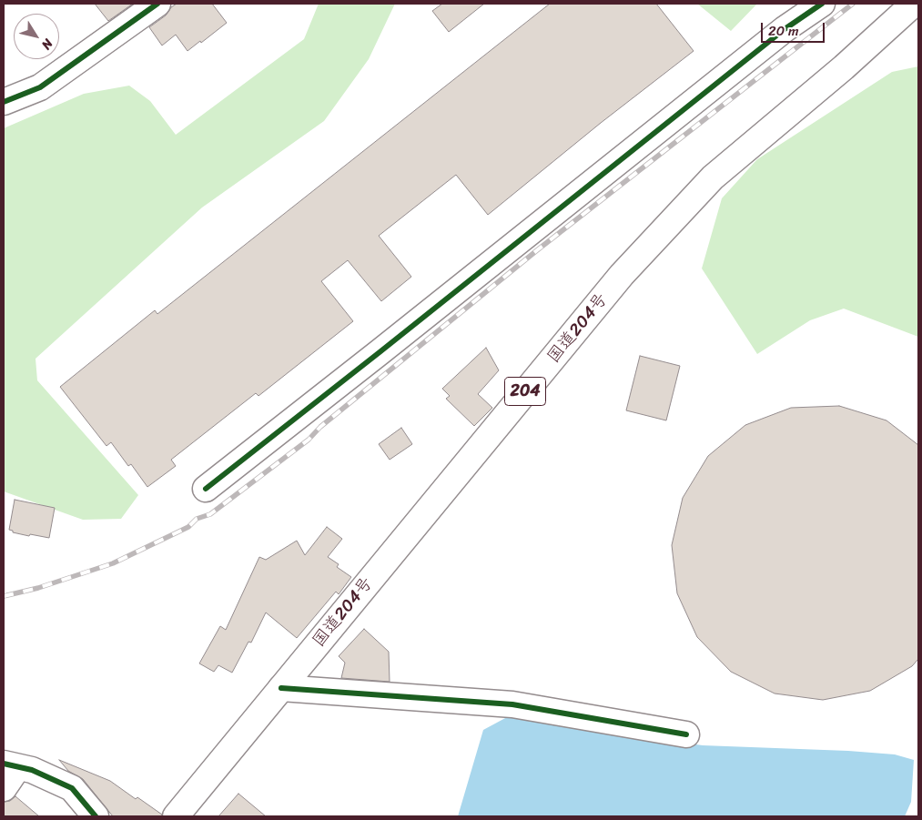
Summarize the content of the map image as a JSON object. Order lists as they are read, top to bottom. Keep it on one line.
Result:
{"streets":{"main road":["国道204号","204"]},"scale_bar":"20 m","north":"bottom right"}
